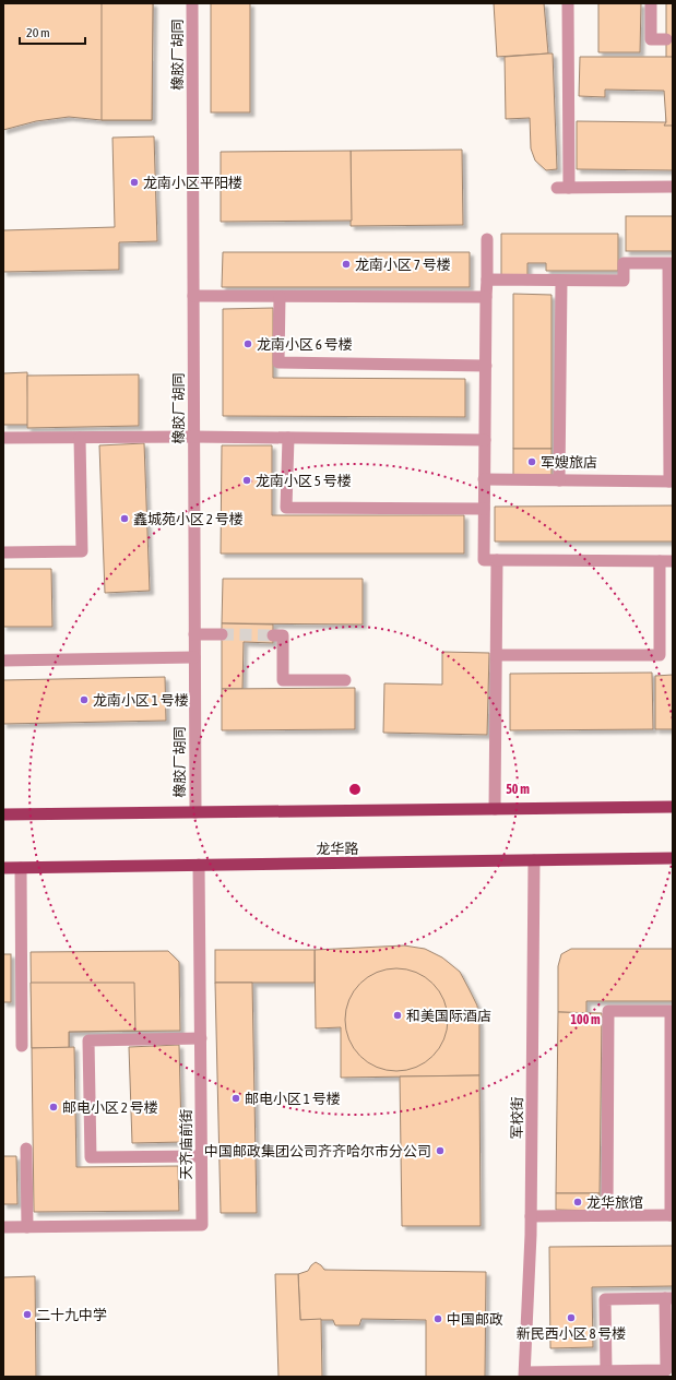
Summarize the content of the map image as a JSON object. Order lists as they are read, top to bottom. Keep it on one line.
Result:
{"streets":{"main road":["龙华路"],"street":["橡胶厂胡同","军校街","天齐庙前街"]},"crossings":[["龙华路","军校街"],["龙华路","天齐庙前街"]],"places":["龙南小区平阳楼","龙南小区 7 号楼","龙南小区 6 号楼","军嫂旅店","龙南小区 5 号楼","鑫城苑小区 2 号楼","龙南小区 1 号楼","和美国际酒店","邮电小区 1 号楼","邮电小区 2 号楼","中国邮政集团公司齐齐哈尔市分公司","龙华旅馆","二十九中学","新民西小区 8 号楼","中国邮政"],"scale_bar":"20 m","rings":["50 m","100 m"]}
